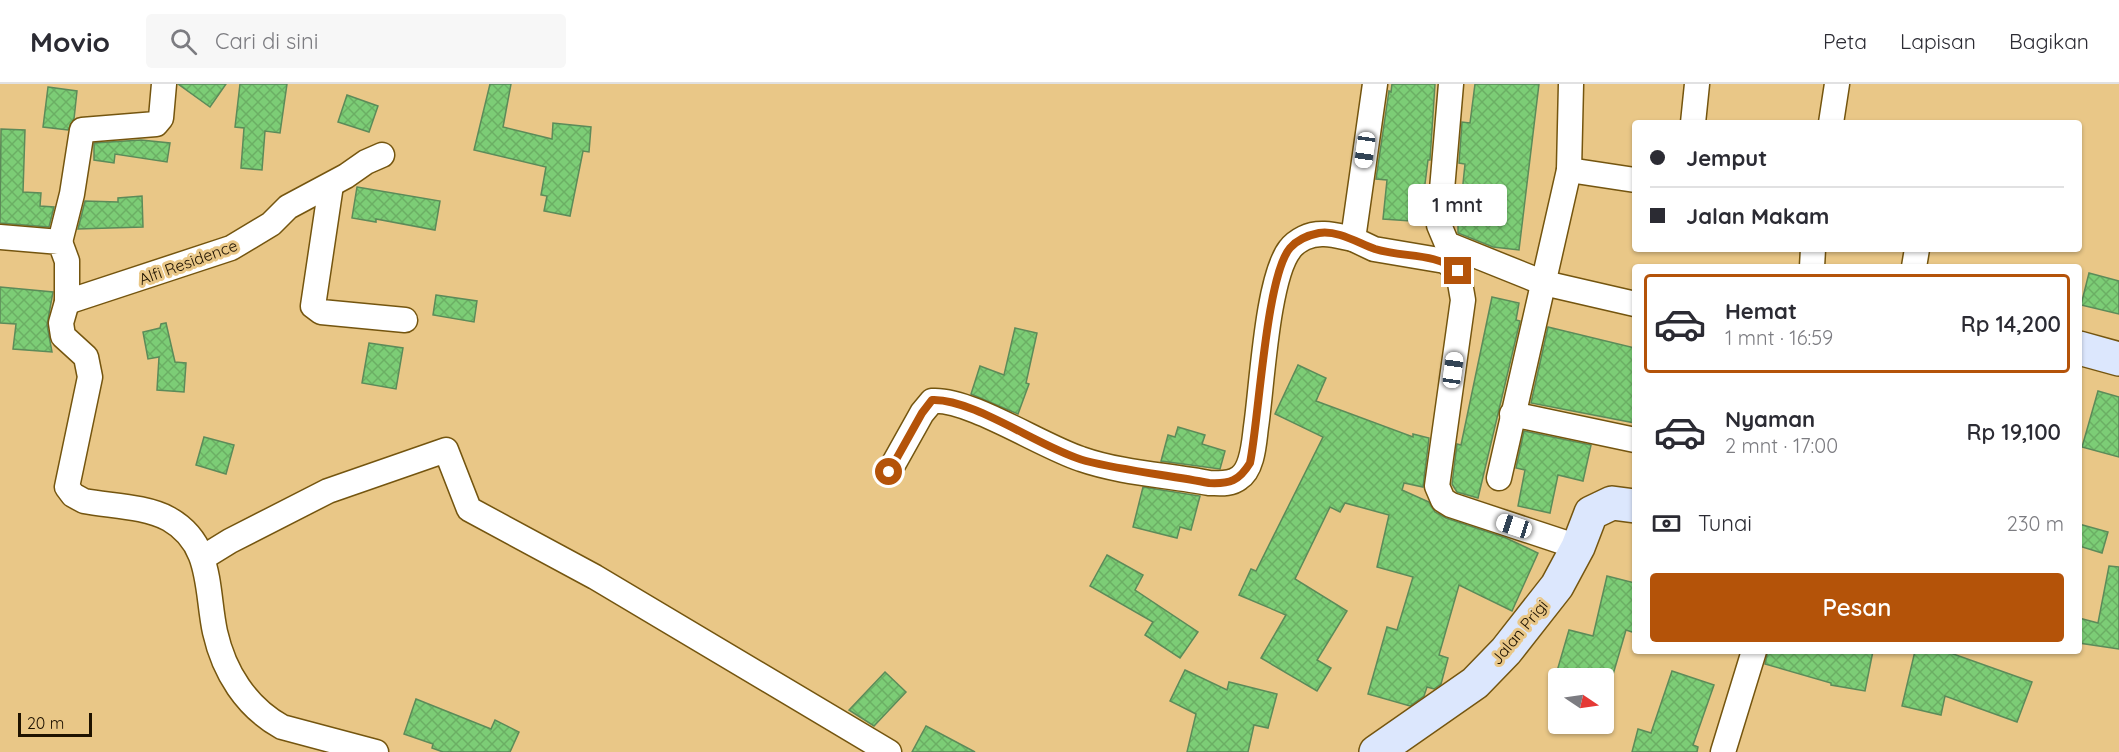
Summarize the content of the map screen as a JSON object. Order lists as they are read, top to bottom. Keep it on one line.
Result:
{"streets":{"street":["Alfi Residence","Jalan Prigi"]},"scale_bar":"20 m","north":"right","page":{"header":"Movio","search":"Cari di sini","nav":["Peta","Lapisan","Bagikan"],"banner":["Jemput","Jalan Makam"],"bubble":"1 mnt","list":[{"name":"Hemat","note":"1 mnt · 16:59","value":"Rp 14,200"},{"name":"Nyaman","note":"2 mnt · 17:00","value":"Rp 19,100"}],"pay":["Tunai","230 m"],"buttons":"Pesan","scale":"20 m"}}
